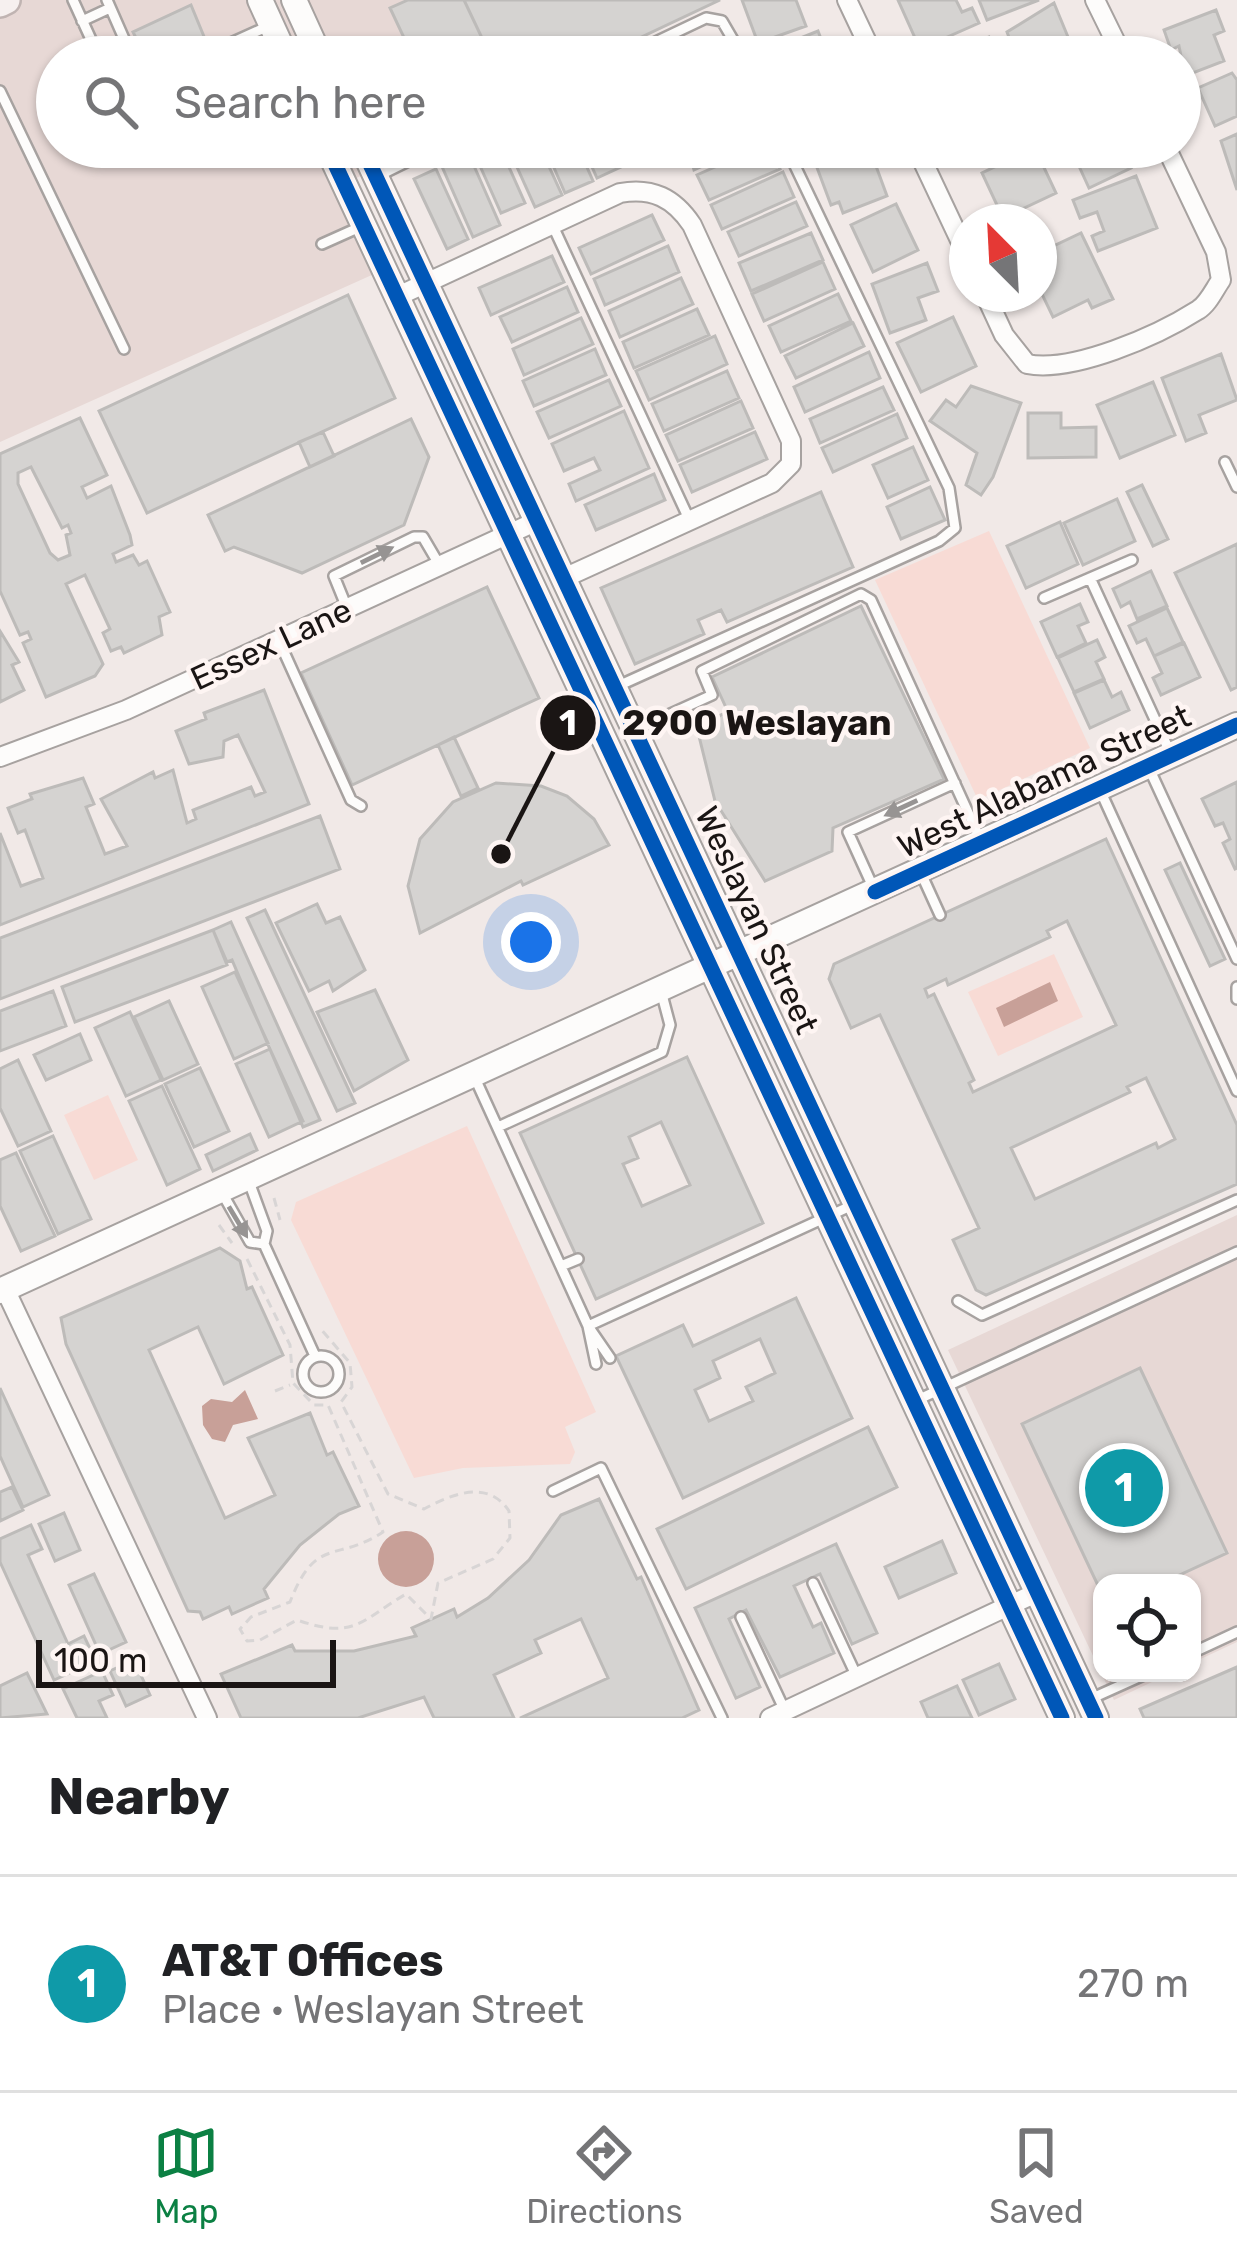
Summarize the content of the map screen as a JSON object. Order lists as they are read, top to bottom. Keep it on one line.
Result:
{"streets":{"main road":["West Alabama Street","Weslayan Street"],"street":["Essex Lane"]},"crossings":[["Essex Lane","Weslayan Street"],["West Alabama Street","Weslayan Street"]],"places":["2900 Weslayan"],"scale_bar":"100 m","north":"top left","page":{"search":"Search here","pins":"1","scale":"100 m","heading":"Nearby","list":[{"mark":"1","name":"AT&T Offices","note":"Place · Weslayan Street","value":"270 m"}],"nav":["Map","Directions","Saved"]}}
